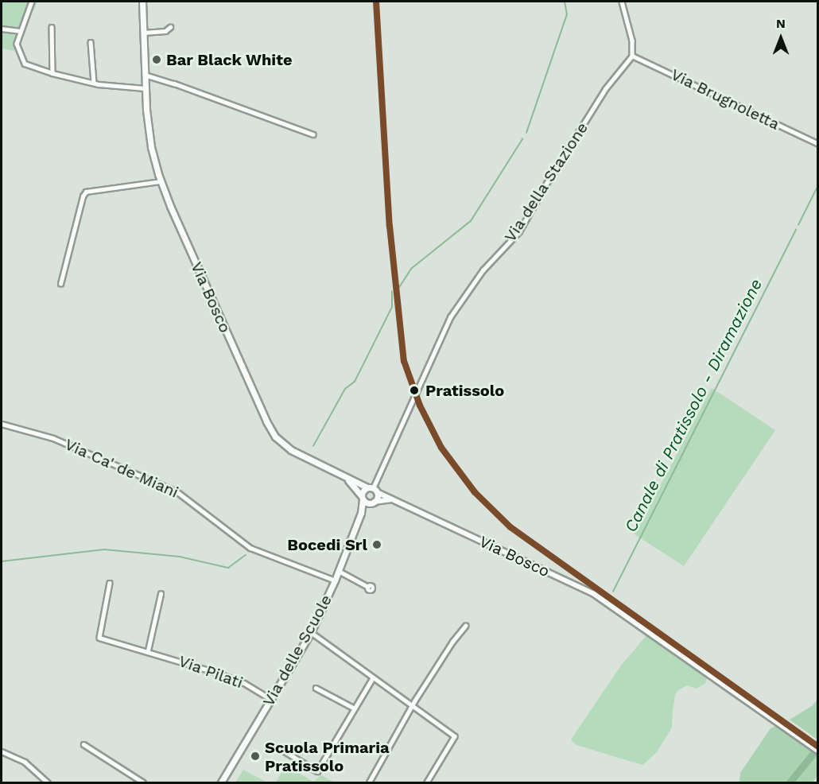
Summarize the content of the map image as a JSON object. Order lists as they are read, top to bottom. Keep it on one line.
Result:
{"streets":{"main road":["Via Bosco","Via delle Scuole"],"street":["Via Brugnoletta","Via della Stazione","Via Ca' de Miani","Via Pilati"]},"crossings":[["Via Brugnoletta","Via della Stazione"],["Via della Stazione","Via Bosco"],["Via Bosco","Via delle Scuole"],["Via Ca' de Miani","Via delle Scuole"],["Via delle Scuole","Via Pilati"]],"water":["Canale di Pratissolo - Diramazione"],"places":["Bar Black White","Pratissolo","Bocedi Srl","Scuola Primaria Pratissolo"],"north":"top"}
